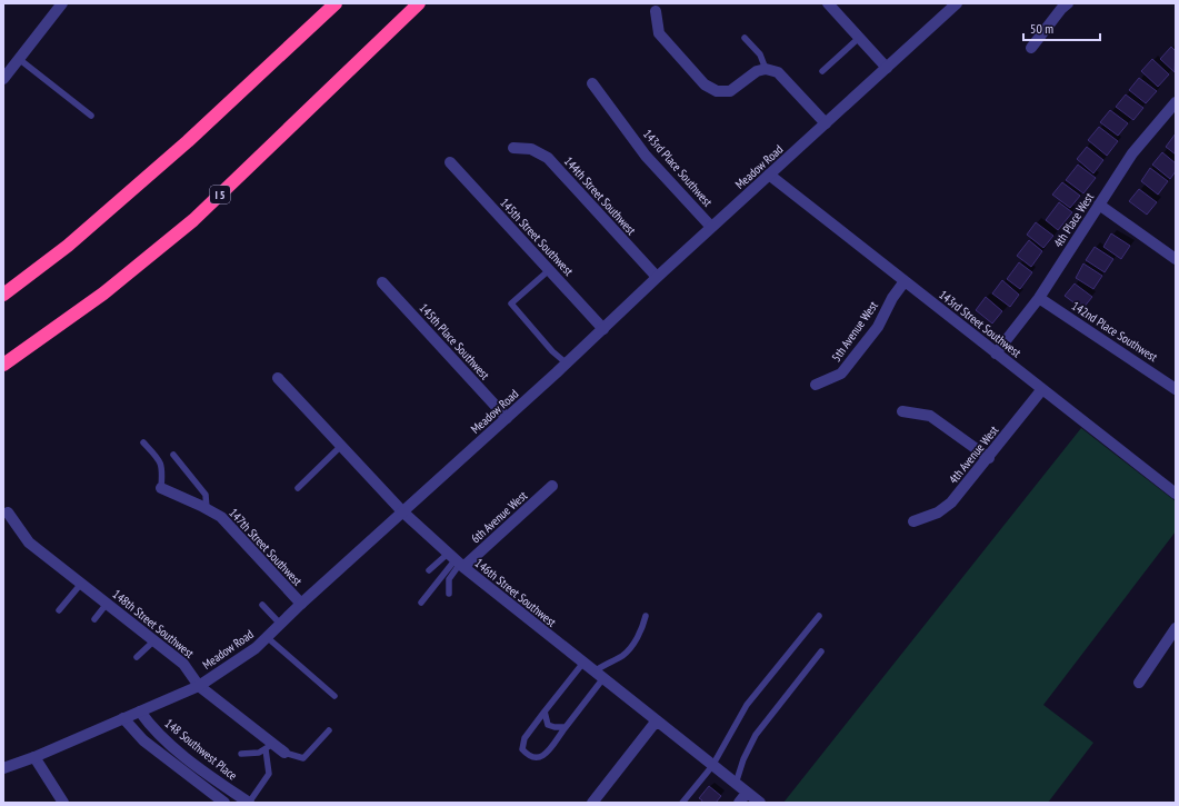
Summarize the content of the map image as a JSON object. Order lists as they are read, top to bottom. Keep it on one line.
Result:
{"streets":{"highway":["I 5"],"street":["Meadow Road","143rd Place Southwest","144th Street Southwest","4th Place West","145th Street Southwest","143rd Street Southwest","5th Avenue West","142nd Place Southwest","145th Place Southwest","4th Avenue West","6th Avenue West","147th Street Southwest","146th Street Southwest","148th Street Southwest","148 Southwest Place"]},"crossings":[["Meadow Road","143rd Place Southwest"],["Meadow Road","144th Street Southwest"],["Meadow Road","145th Street Southwest"],["Meadow Road","143rd Street Southwest"],["Meadow Road","145th Place Southwest"],["Meadow Road","147th Street Southwest"],["Meadow Road","146th Street Southwest"],["Meadow Road","148th Street Southwest"],["Meadow Road","148 Southwest Place"],["4th Place West","143rd Street Southwest"],["4th Place West","142nd Place Southwest"],["143rd Street Southwest","5th Avenue West"],["143rd Street Southwest","4th Avenue West"],["6th Avenue West","146th Street Southwest"]],"scale_bar":"50 m"}
